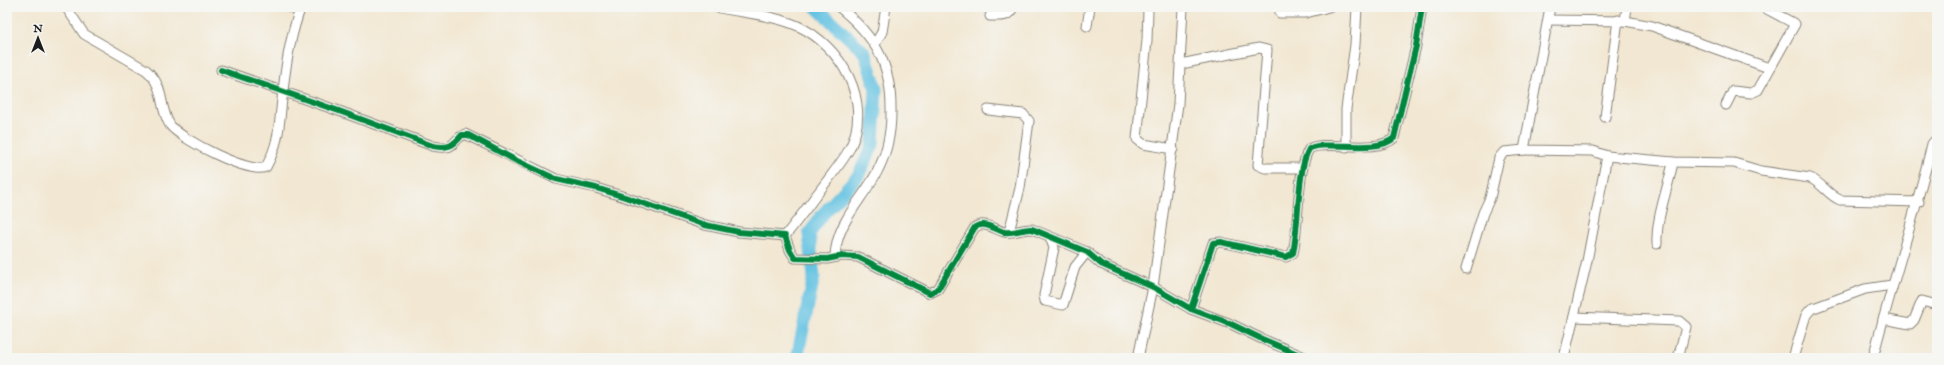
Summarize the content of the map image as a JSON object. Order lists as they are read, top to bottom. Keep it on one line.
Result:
{"north":"top"}
